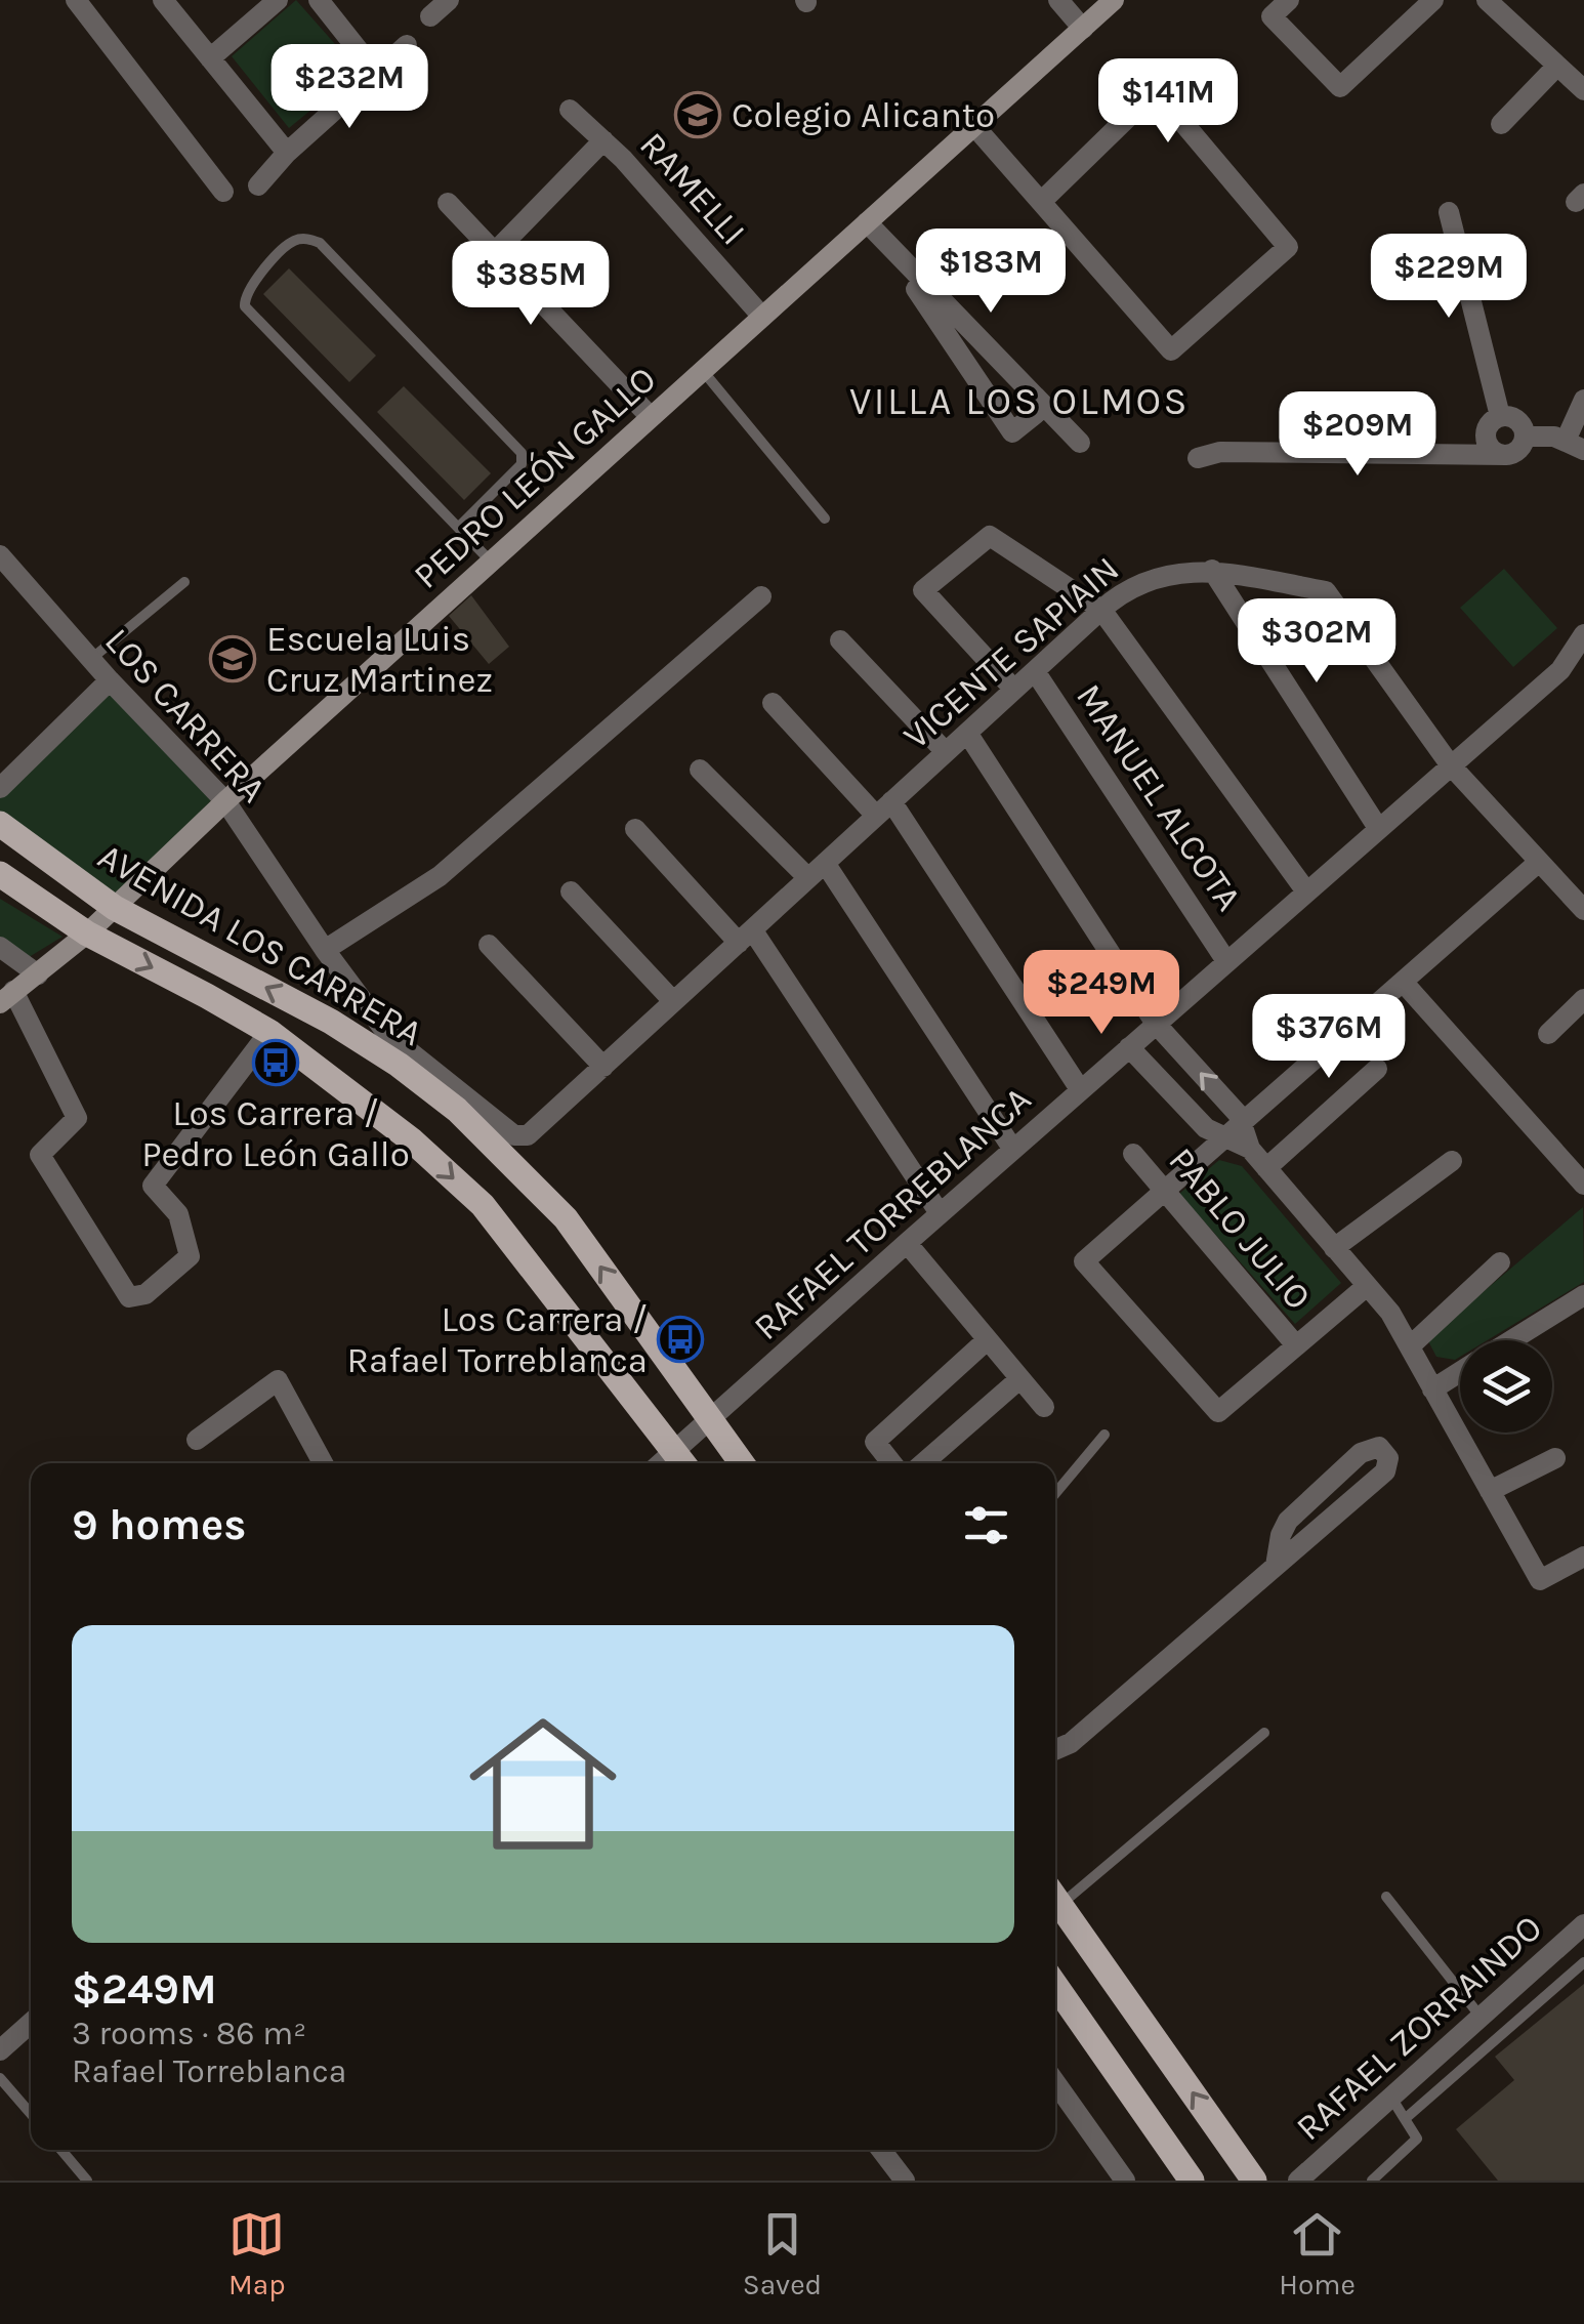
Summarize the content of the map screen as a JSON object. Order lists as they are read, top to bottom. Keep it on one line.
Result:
{"streets":{"main road":["AVENIDA LOS CARRERA"],"street":["RAMELLI","PEDRO LEÓN GALLO","VICENTE SAPIAIN","LOS CARRERA","MANUEL ALCOTA","RAFAEL TORREBLANCA","PABLO JULIO","RAFAEL ZORRAINDO"]},"crossings":[["RAMELLI","PEDRO LEÓN GALLO"],["PEDRO LEÓN GALLO","LOS CARRERA"],["PEDRO LEÓN GALLO","AVENIDA LOS CARRERA"],["VICENTE SAPIAIN","LOS CARRERA"],["VICENTE SAPIAIN","MANUEL ALCOTA"],["VICENTE SAPIAIN","RAFAEL TORREBLANCA"],["MANUEL ALCOTA","RAFAEL TORREBLANCA"],["AVENIDA LOS CARRERA","RAFAEL TORREBLANCA"]],"districts":["VILLA LOS OLMOS"],"places":{"school or university":["Colegio Alicanto","Escuela Luis Cruz Martinez"],"bus stop":["Los Carrera / Pedro León Gallo","Los Carrera / Rafael Torreblanca"]},"page":{"price":["$232M","$141M","$183M","$229M","$385M","$209M","$302M","$249M","$376M"],"heading":"9 homes","list":[{"name":"$249M","note":"3 rooms · 86 m² · Rafael Torreblanca"}],"tabs":["Map","Saved","Home"]}}
